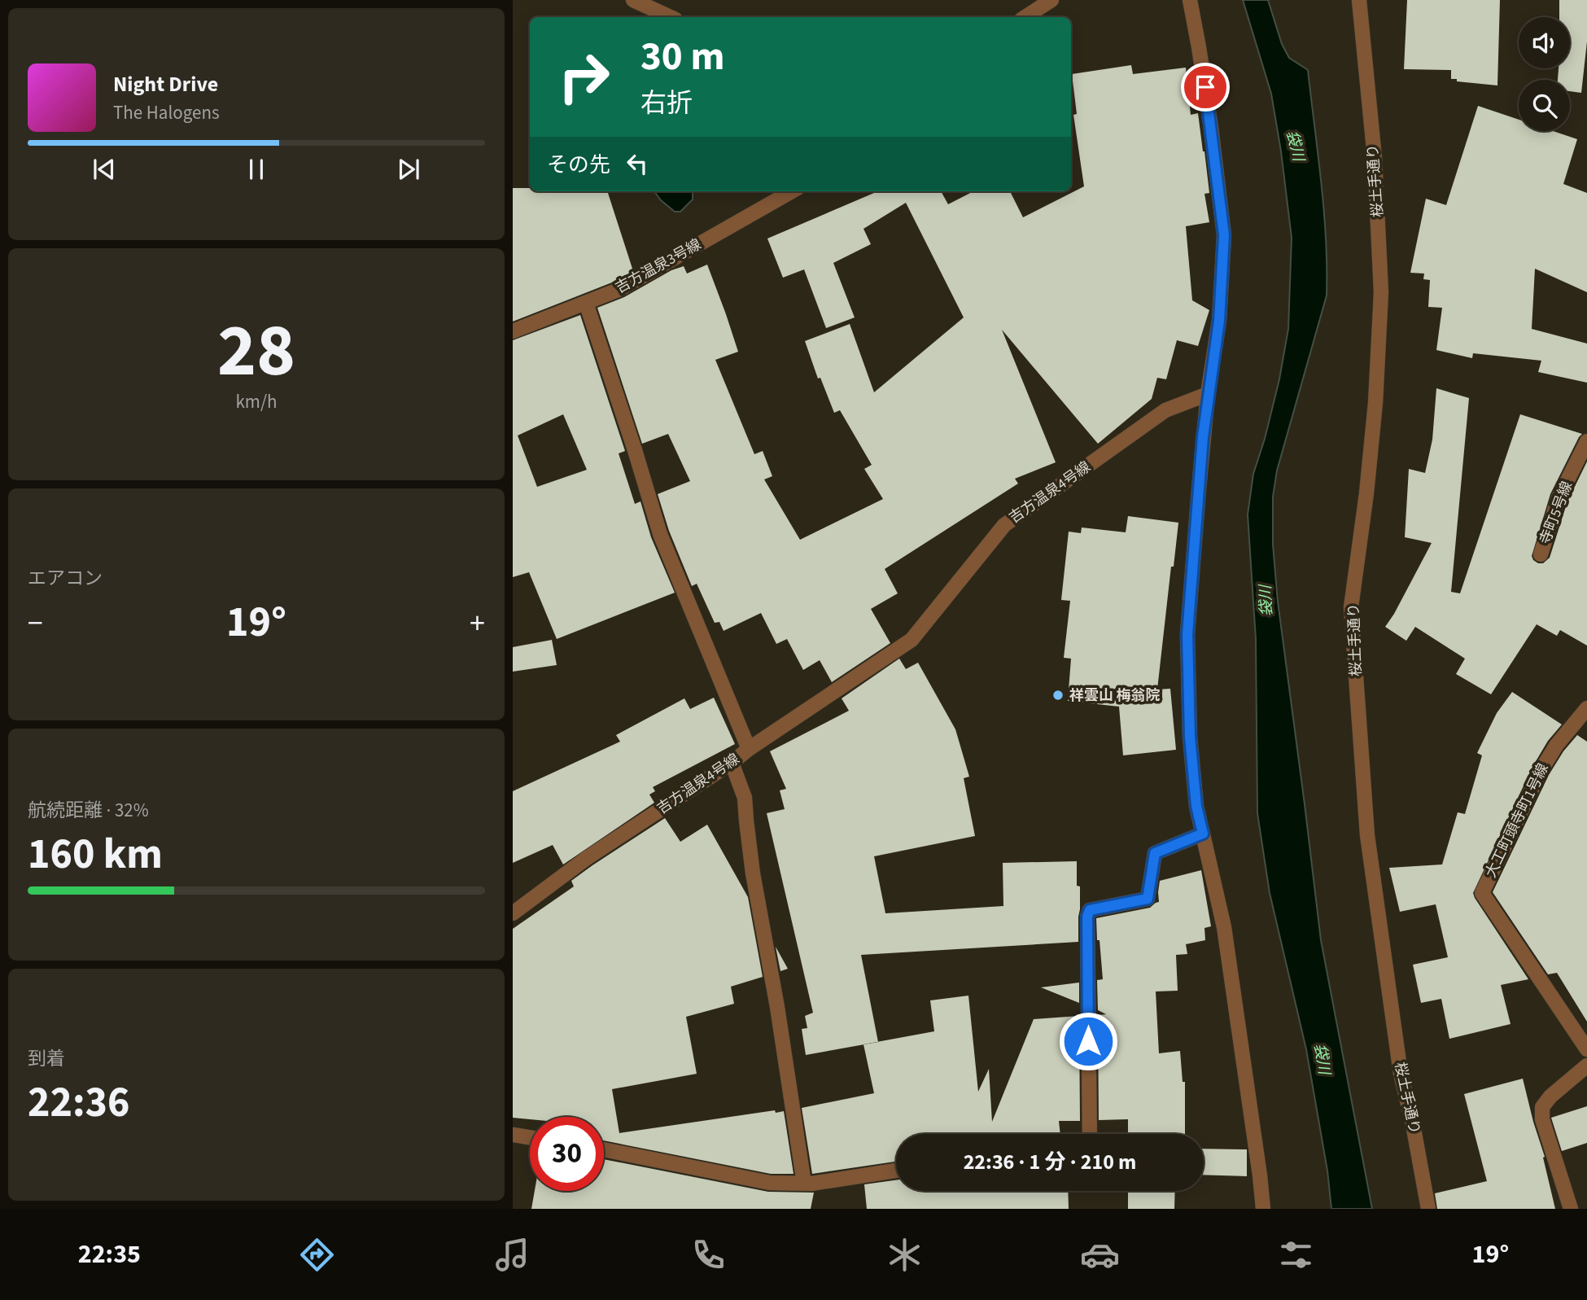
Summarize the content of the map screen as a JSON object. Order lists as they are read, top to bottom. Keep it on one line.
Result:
{"streets":{"street":["桜土手通り","吉方温泉3号線","吉方温泉4号線","寺町5号線","大工町頭寺町1号線"]},"water":["袋川"],"places":["祥雲山 梅翁院"],"page":{"turn":["30 m","右折"],"song":["Night Drive","The Halogens"],"then":"その先","tile":[["28","km/h"],"エアコン",["航続距離 · 32%","160 km"],["到着","22:36"]],"heat":["−","19°","+"],"limit":"30","trip":"22:36 · 1 分 · 210 m","tabs":["22:35","19°"]}}
